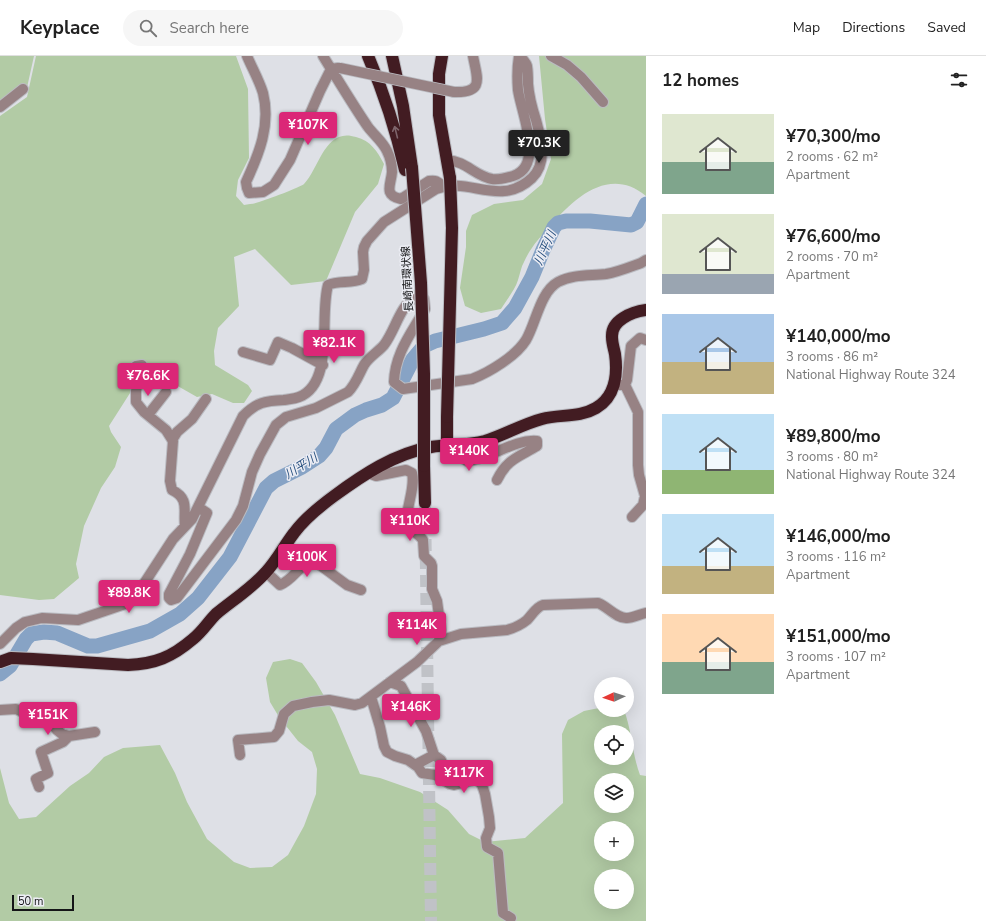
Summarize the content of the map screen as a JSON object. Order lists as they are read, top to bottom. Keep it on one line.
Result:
{"streets":{"highway":["長崎南環状線"]},"water":["川平川"],"scale_bar":"50 m","north":"left","page":{"header":"Keyplace","search":"Search here","nav":["Map","Directions","Saved"],"heading":"12 homes","list":[{"name":"¥70,300/mo","note":"2 rooms · 62 m² · Apartment"},{"name":"¥76,600/mo","note":"2 rooms · 70 m² · Apartment"},{"name":"¥140,000/mo","note":"3 rooms · 86 m² · National Highway Route 324"},{"name":"¥89,800/mo","note":"3 rooms · 80 m² · National Highway Route 324"},{"name":"¥146,000/mo","note":"3 rooms · 116 m² · Apartment"},{"name":"¥151,000/mo","note":"3 rooms · 107 m² · Apartment"}],"price":["¥107K","¥70.3K","¥82.1K","¥76.6K","¥140K","¥110K","¥100K","¥89.8K","¥114K","¥146K","¥151K","¥117K"],"map_buttons":["+","−"],"scale":"50 m"}}
